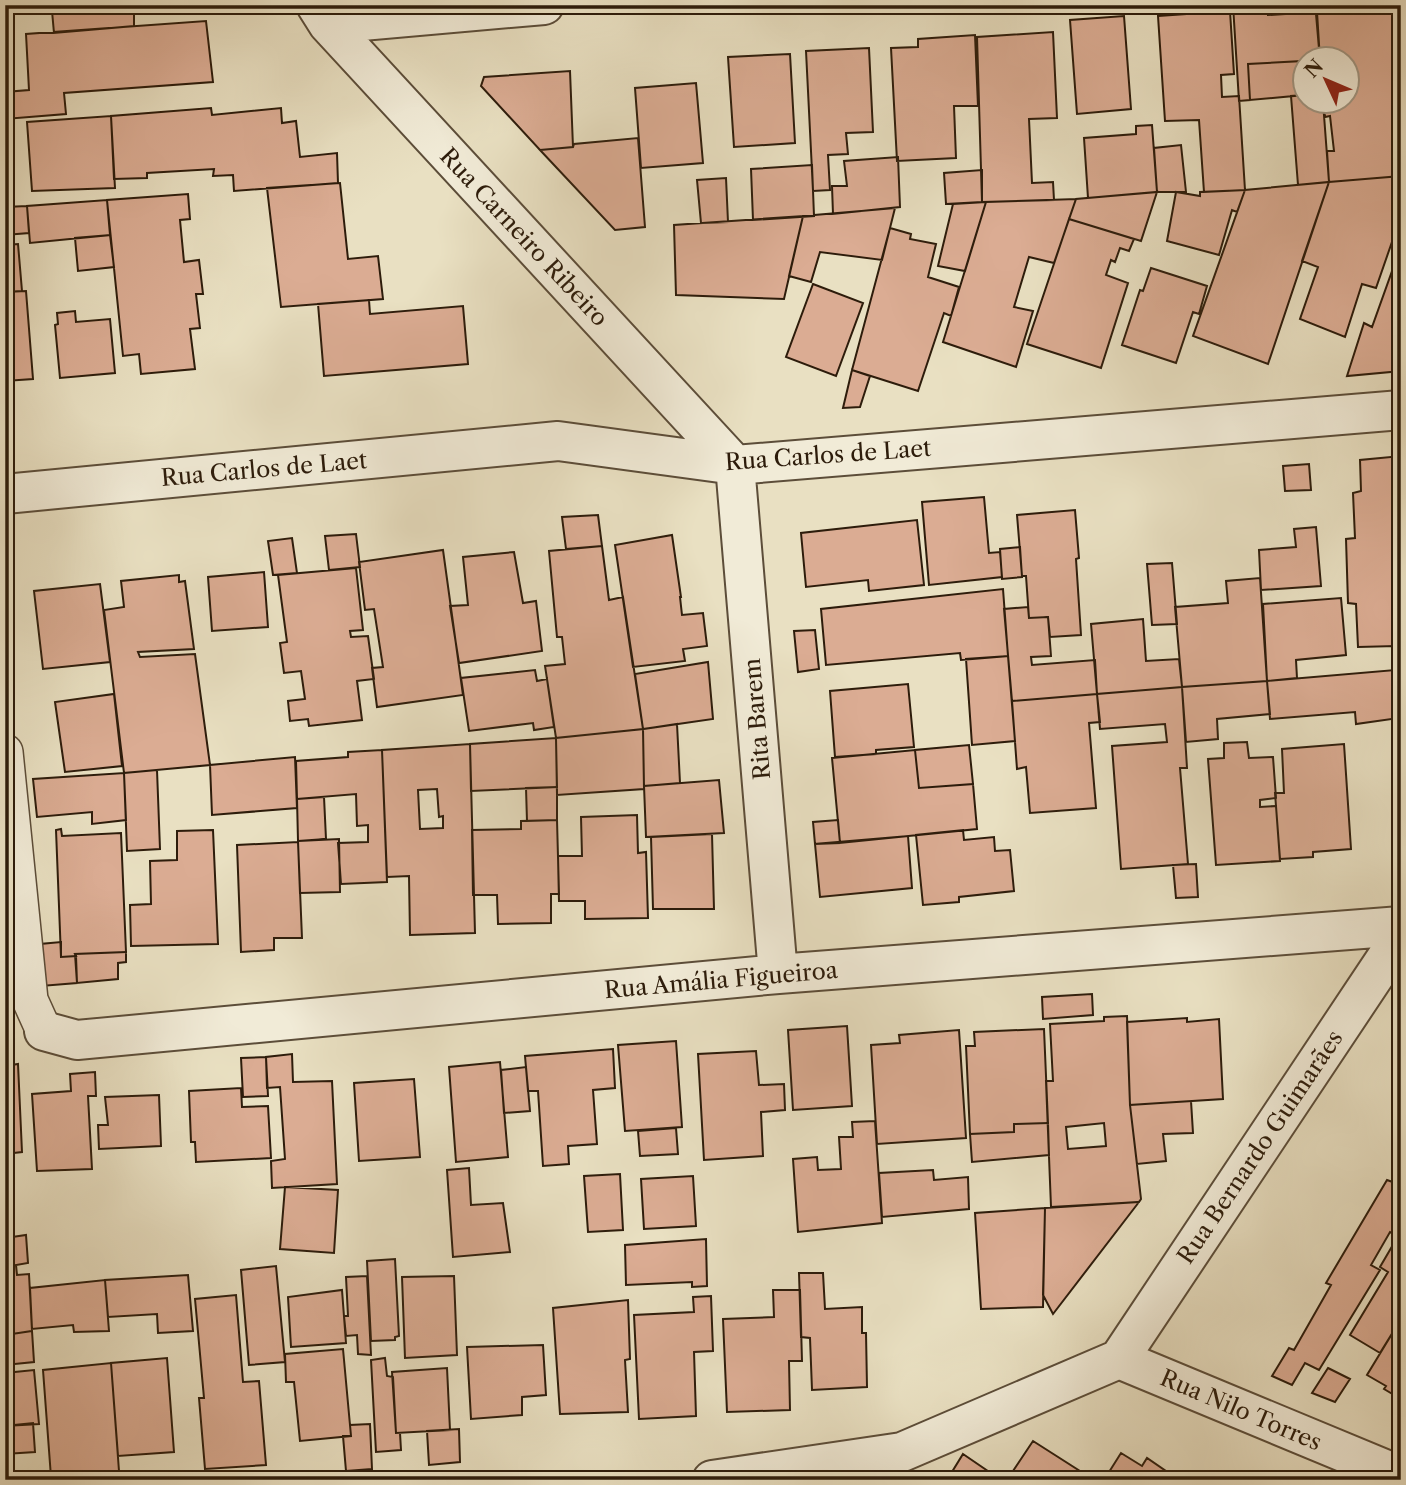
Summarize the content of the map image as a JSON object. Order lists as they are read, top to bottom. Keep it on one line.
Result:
{"streets":{"street":["Rua Carneiro Ribeiro","Rua Carlos de Laet","Rita Barem","Rua Amália Figueiroa","Rua Bernardo Guimarães","Rua Nilo Torres"]},"crossings":[["Rua Carneiro Ribeiro","Rua Carlos de Laet"],["Rua Carneiro Ribeiro","Rita Barem"],["Rua Carlos de Laet","Rita Barem"],["Rita Barem","Rua Amália Figueiroa"],["Rua Bernardo Guimarães","Rua Nilo Torres"]],"north":"top left"}
